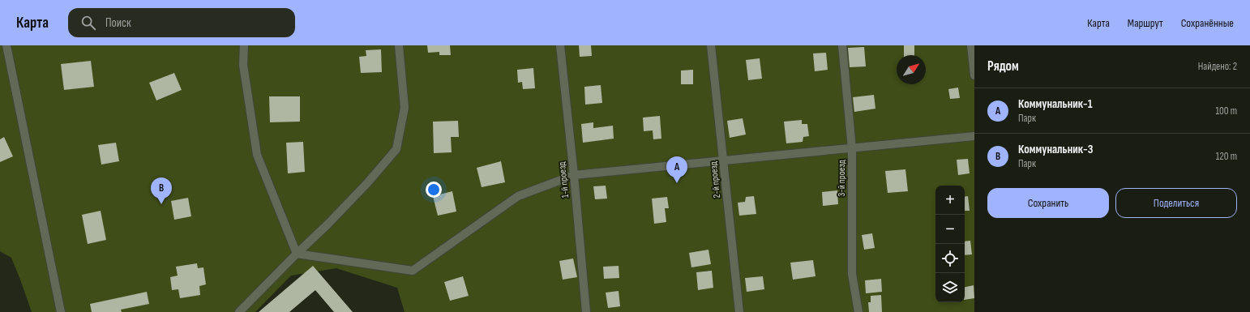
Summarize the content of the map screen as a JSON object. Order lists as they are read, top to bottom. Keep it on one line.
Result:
{"streets":{"street":["3-й проезд","1-й проезд","2-й проезд"]},"north":"top right","page":{"header":"Карта","search":"Поиск","nav":["Карта","Маршрут","Сохранённые"],"heading":["Рядом","Найдено: 2"],"list":[{"mark":"A","name":"Коммунальник-1","note":"Парк","value":"100 m"},{"mark":"B","name":"Коммунальник-3","note":"Парк","value":"120 m"}],"pins":["A","B"],"buttons":["Сохранить","Поделиться"],"map_buttons":["+","−"]}}
